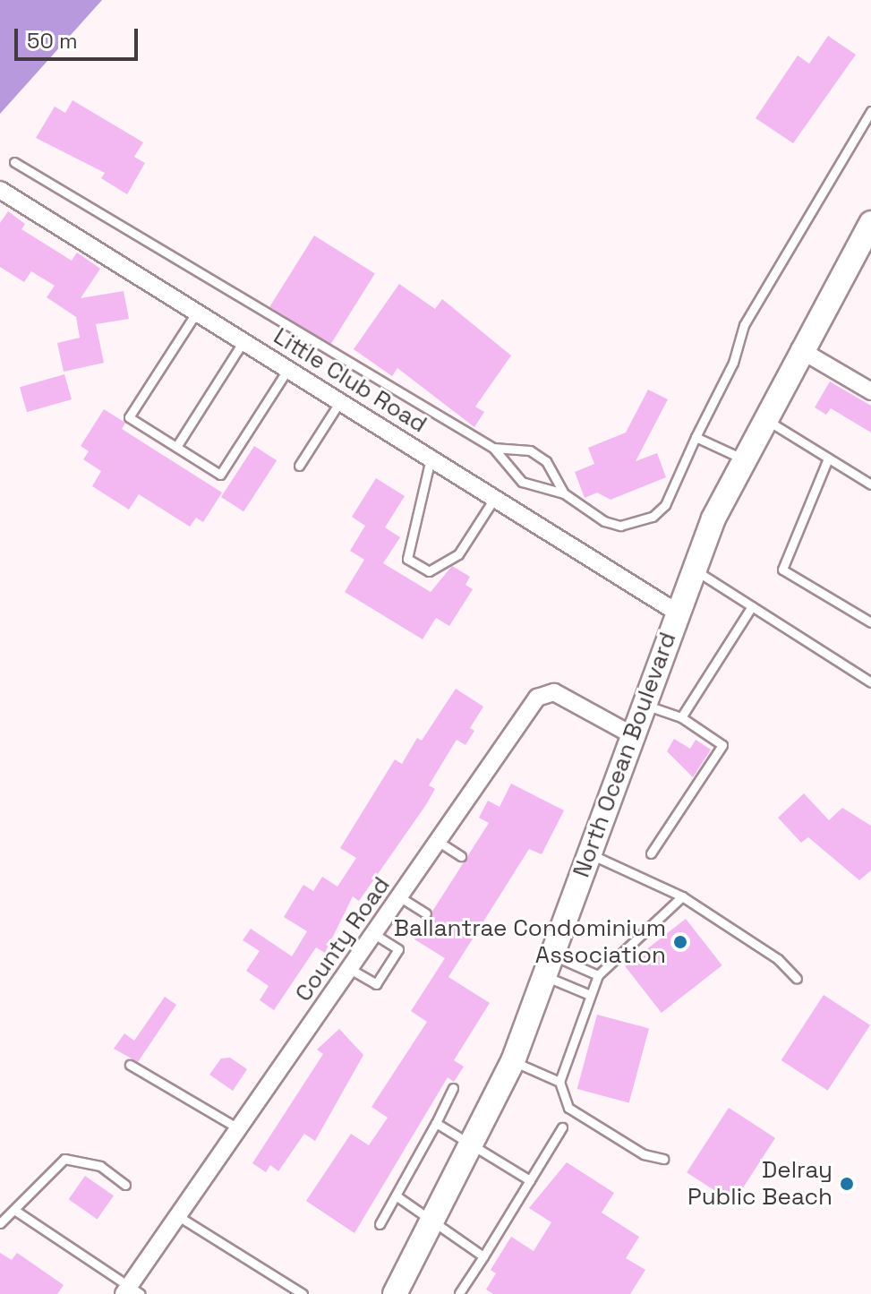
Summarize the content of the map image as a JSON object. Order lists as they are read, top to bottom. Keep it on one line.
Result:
{"streets":{"main road":["North Ocean Boulevard"],"street":["Little Club Road","County Road"]},"crossings":[["Little Club Road","North Ocean Boulevard"],["North Ocean Boulevard","County Road"]],"places":["Ballantrae Condominium Association","Delray Public Beach"],"scale_bar":"50 m"}
